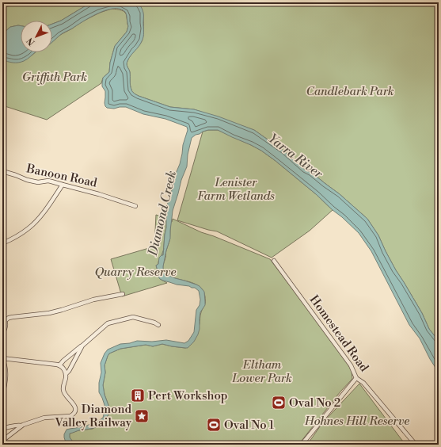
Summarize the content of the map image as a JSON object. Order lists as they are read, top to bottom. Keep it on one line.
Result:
{"streets":{"street":["Banoon Road","Homestead Road"]},"water":["Yarra River","Diamond Creek"],"parks":["Griffith Park","Candlebark Park","Lenister Farm Wetlands","Quarry Reserve","Eltham Lower Park","Hohnes Hill Reserve"],"places":{"building":["Pert Workshop"],"sports":["Oval No 2","Oval No 1"],"place":["Diamond Valley Railway"]},"north":"bottom left"}
